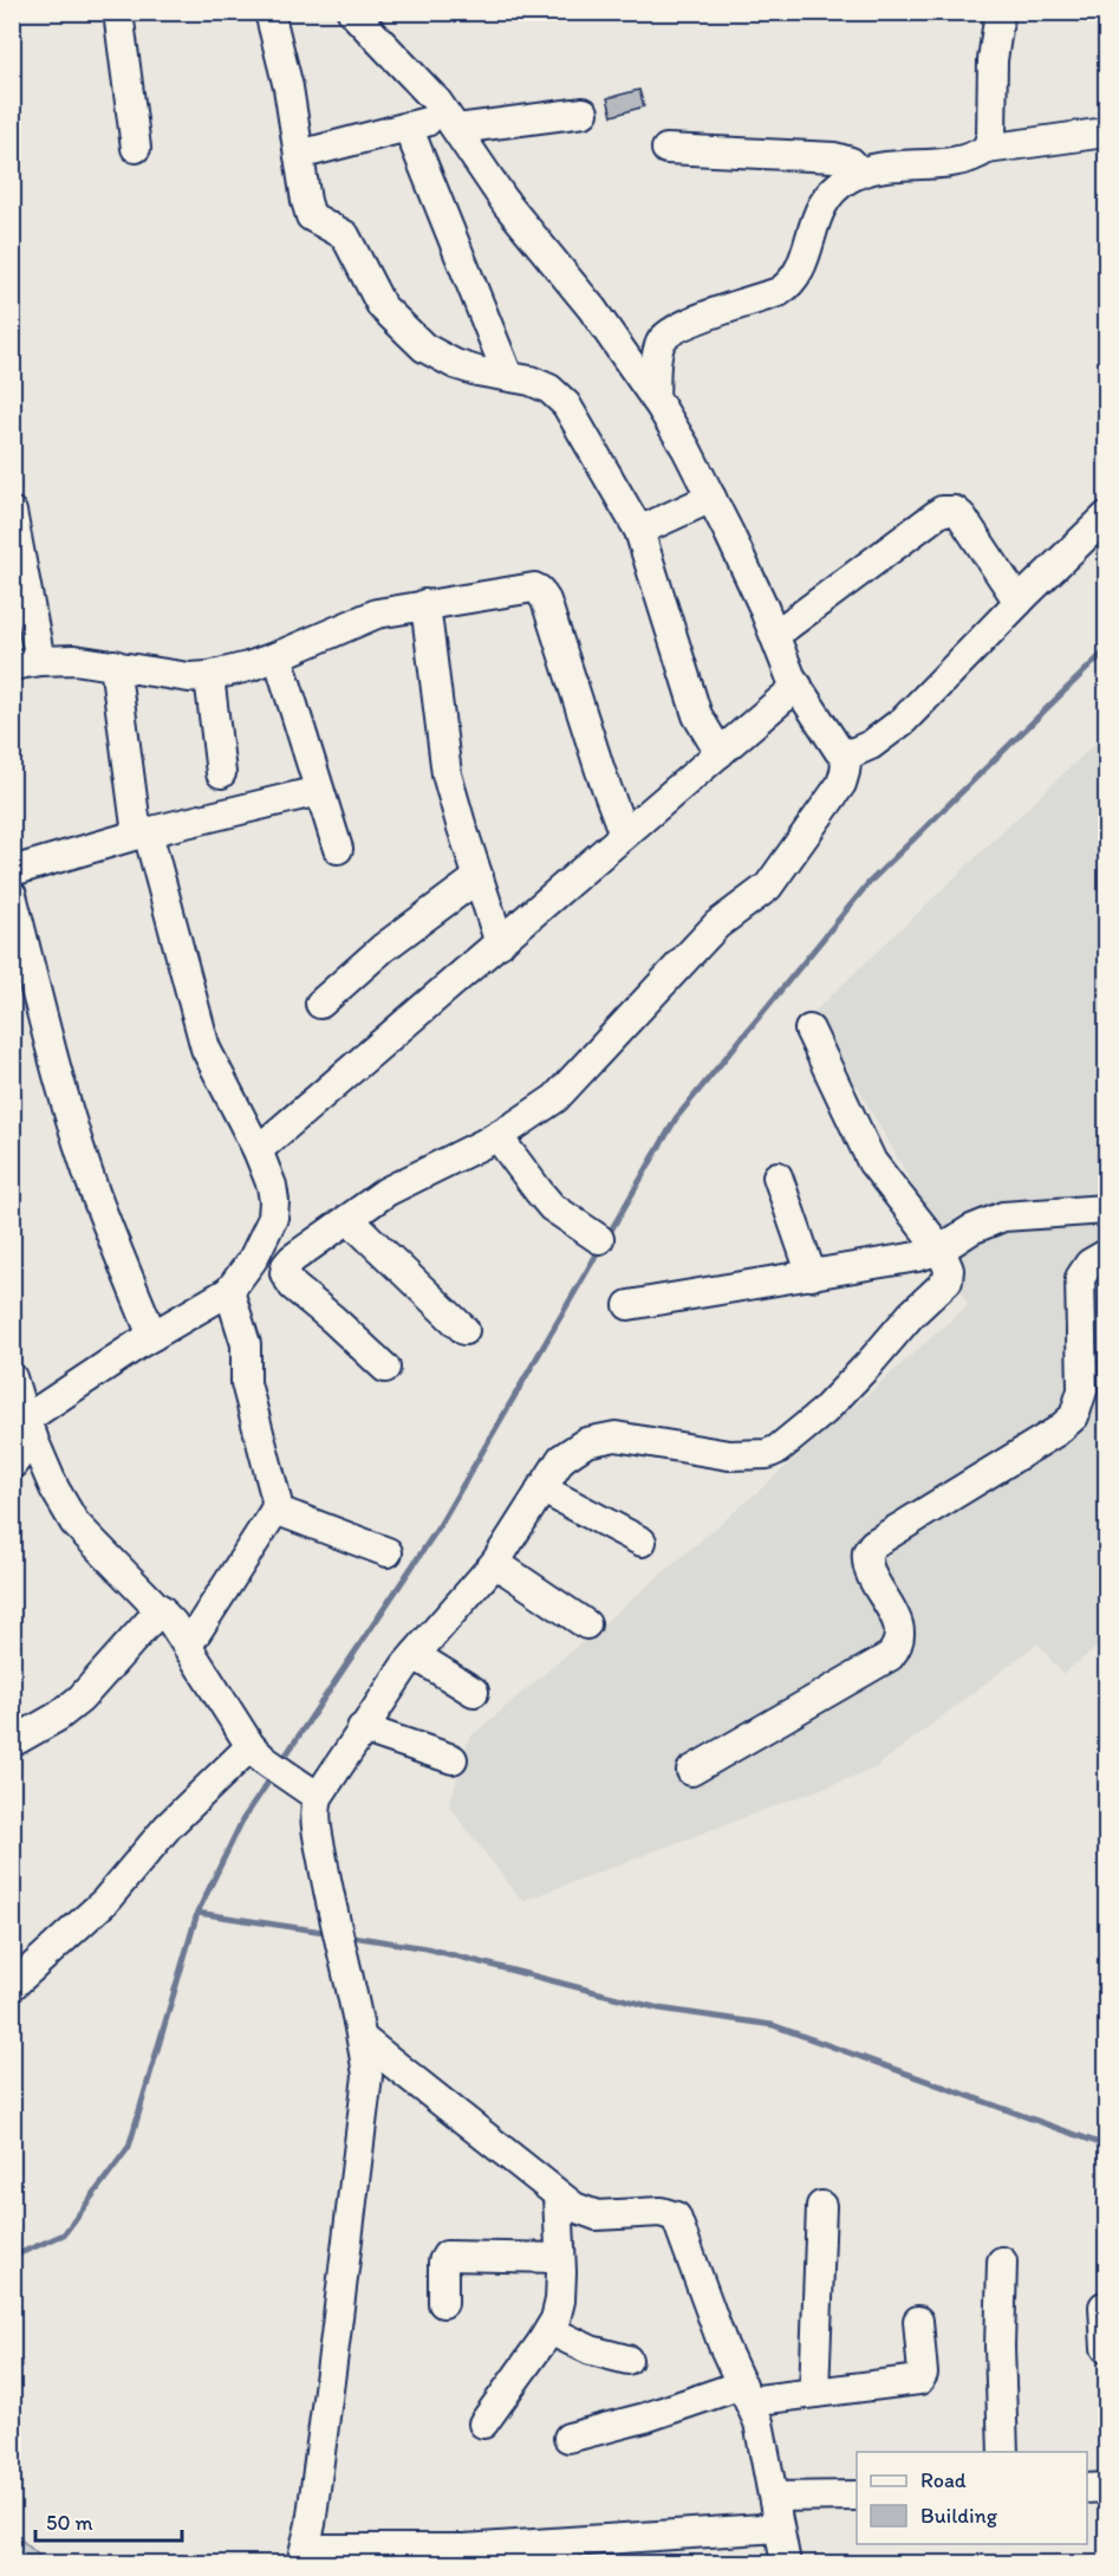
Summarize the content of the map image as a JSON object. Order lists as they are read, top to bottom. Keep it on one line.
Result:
{"legend":["Road","Building"],"scale_bar":"50 m"}
